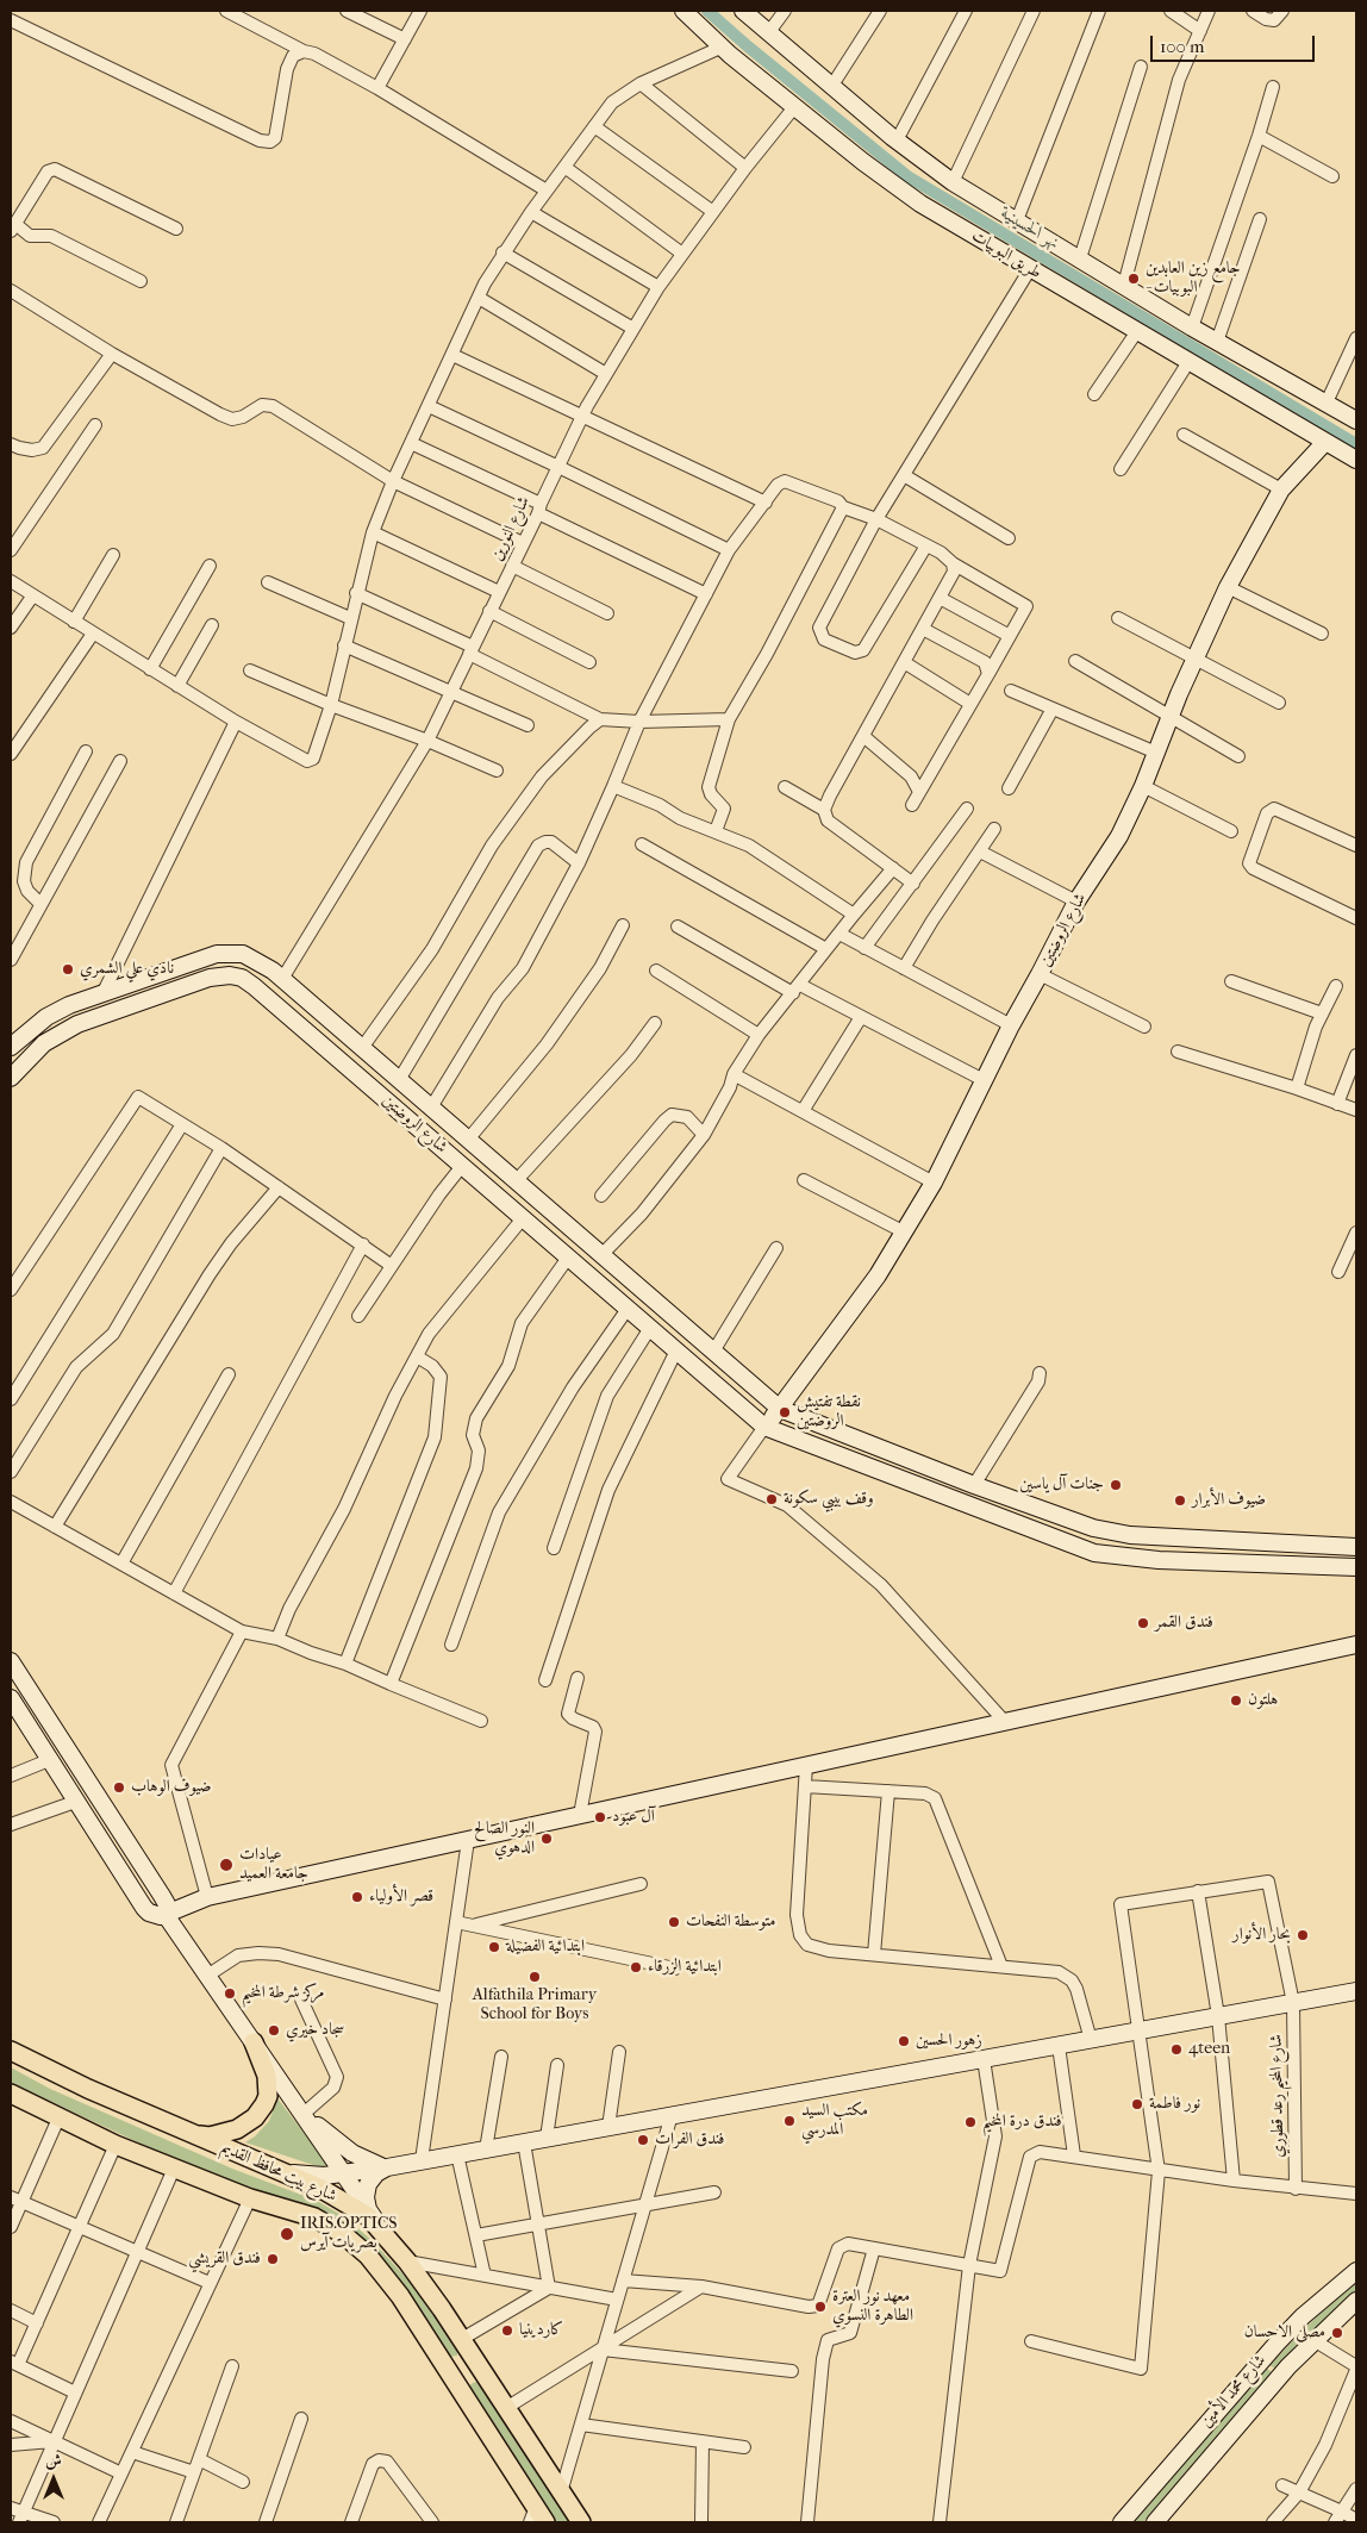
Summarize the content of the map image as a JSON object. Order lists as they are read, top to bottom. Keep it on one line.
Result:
{"streets":{"main road":["طريق البوبيات","شارع الروضتين","شارع بيت محافظ القديم","شارع محمد الأمين"],"street":["شارع النورين","شارع المخيم رعد قطوري"]},"crossings":[["طريق البوبيات","شارع النورين"],["طريق البوبيات","شارع الروضتين"],["شارع النورين","شارع الروضتين"]],"water":["نهر الحسينية"],"places":["جامع زين العابدين - البوبيات","نادي علي الشمري","نقطة تفتيش الروضتين","جنات آل ياسين","وقف بيبي سكونة","ضيوف الأبرار","فندق القمر","هلتون","ضيوف الوهاب","آل عبود","النور الصالح الدهوي","عيادات جامعة العميد","قصر الأولياء","متوسطة النفحات","بحار الأنوار","ابتدائية الفضيلة","ابتدائية الزرقاء","Alfathila Primary School for Boys","مركز شرطة المخيم","سجاد خيري","زهور الحسين","4teen","نور فاطمة","مكتب السيد المدرسي","فندق درة المخيم","فندق الفرات","IRIS.OPTICS بصريات آيرس","فندق القريشي","معهد نور العترة الطاهرة النسوي","كاردينيا","مصلى الاحسان"],"scale_bar":"100 m","north":"top"}
